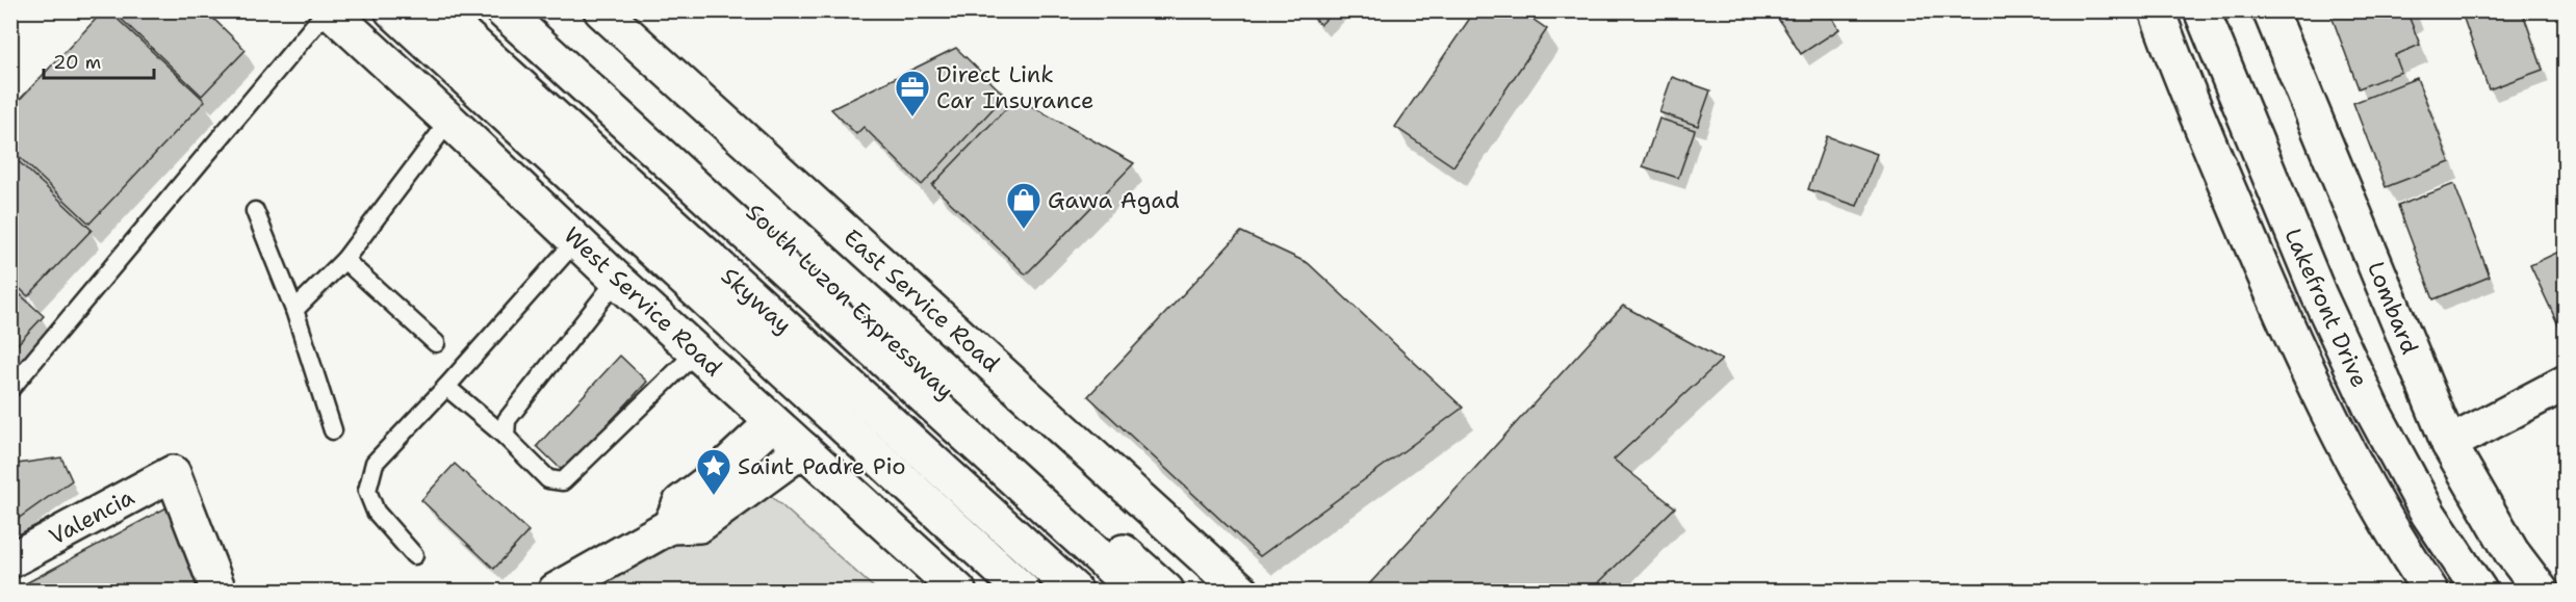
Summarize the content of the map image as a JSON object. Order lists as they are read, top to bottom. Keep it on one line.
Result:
{"streets":{"main road":["Skyway","East Service Road","West Service Road","South Luzon Expressway","Lakefront Drive","Lombard","Valencia"]},"places":{"office":["Direct Link Car Insurance"],"shop":["Gawa Agad"],"place":["Saint Padre Pio"]},"scale_bar":"20 m"}
